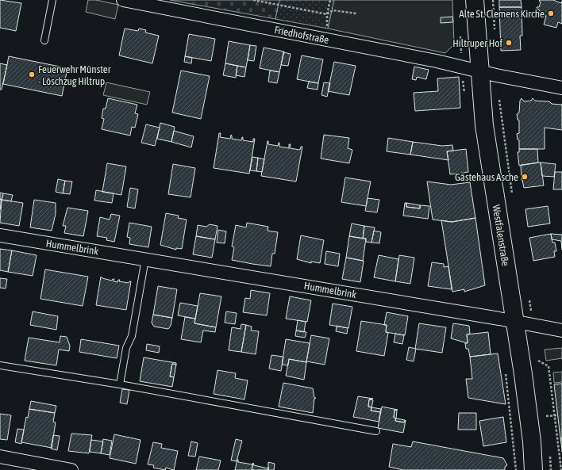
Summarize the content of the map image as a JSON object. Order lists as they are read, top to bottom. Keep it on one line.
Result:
{"streets":{"main road":["Westfalenstraße"],"street":["Friedhofstraße","Hummelbrink"]},"crossings":[["Friedhofstraße","Westfalenstraße"],["Westfalenstraße","Hummelbrink"]],"places":["Alte St. Clemens Kirche","Hiltruper Hof","Feuerwehr Münster - Löschzug Hiltrup","Gästehaus Asche"]}
